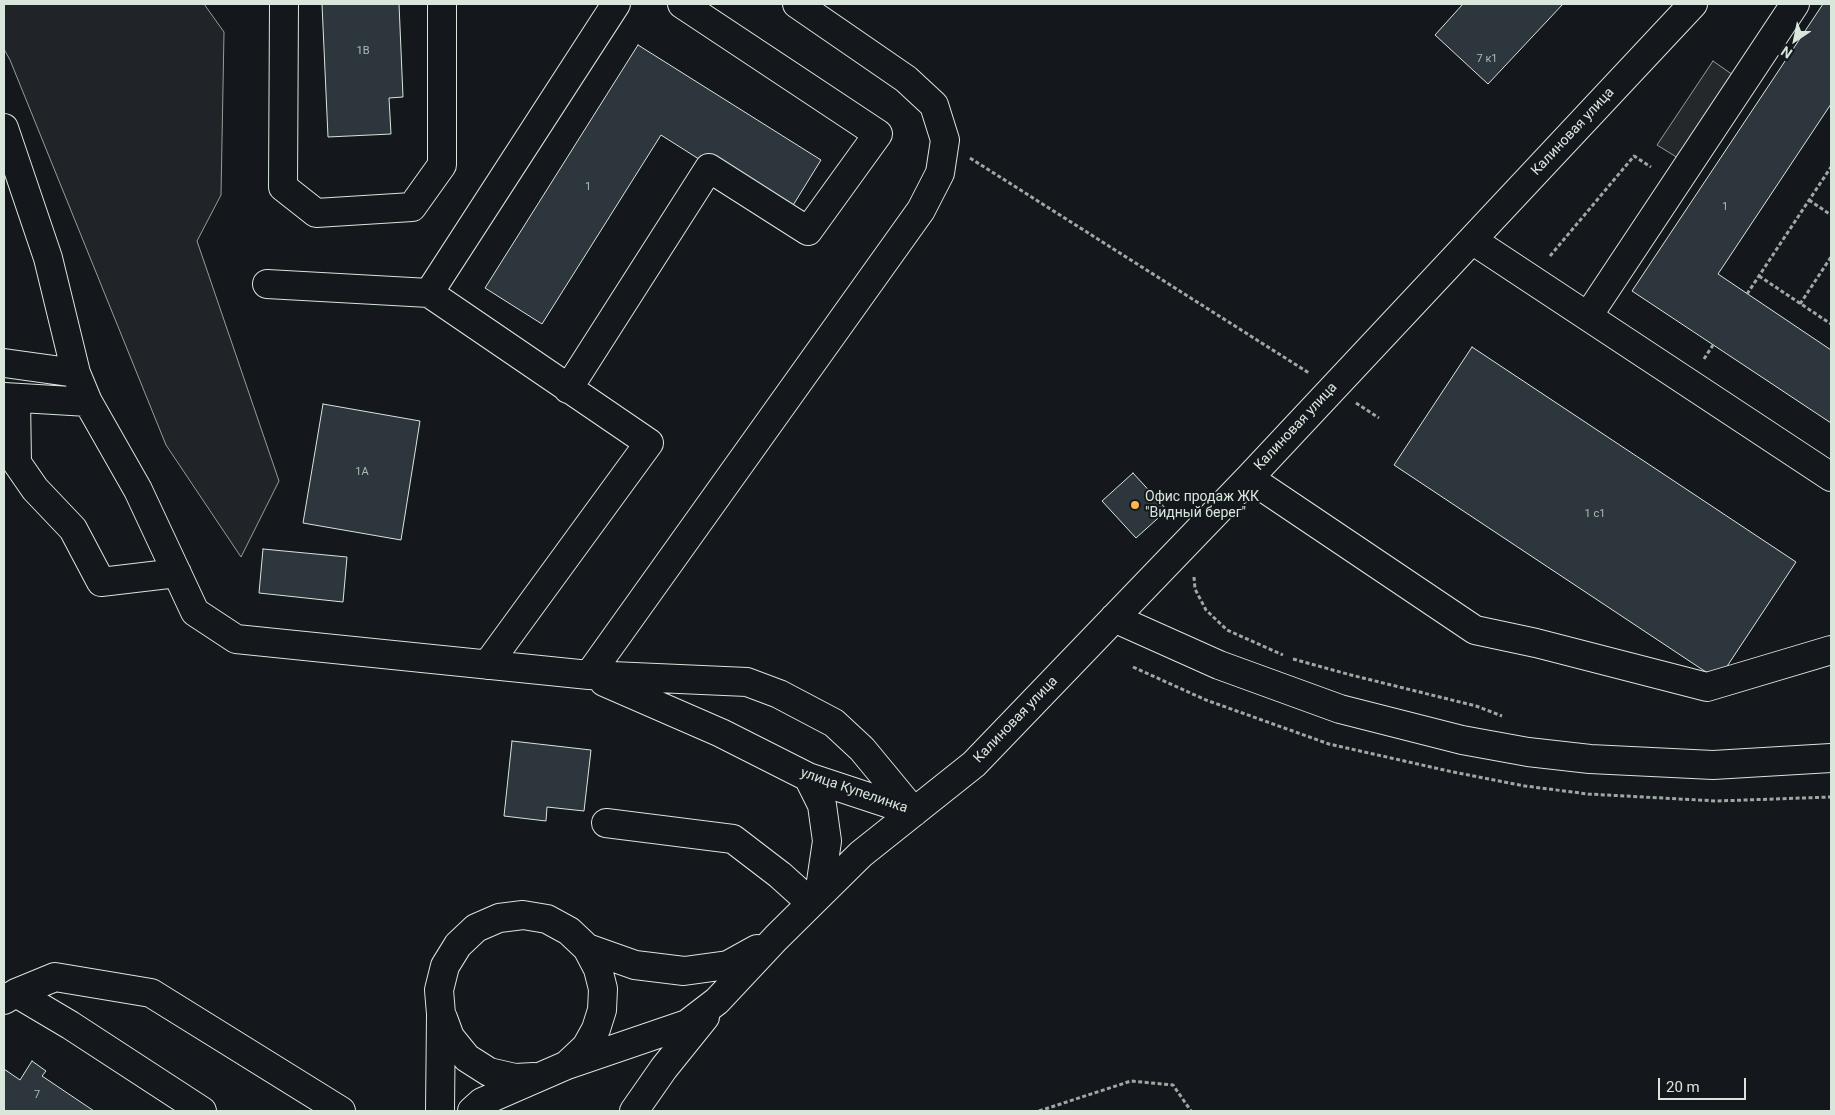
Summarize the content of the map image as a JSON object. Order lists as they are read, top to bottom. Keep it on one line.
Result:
{"streets":{"street":["Калиновая улица","улица Купелинка"]},"crossings":[["Калиновая улица","улица Купелинка"]],"places":["Офис продаж ЖК \"Видный берег\""],"house_numbers":["1В","7 к1","1","1","1А","1 с1","7"],"scale_bar":"20 m","north":"bottom left"}
